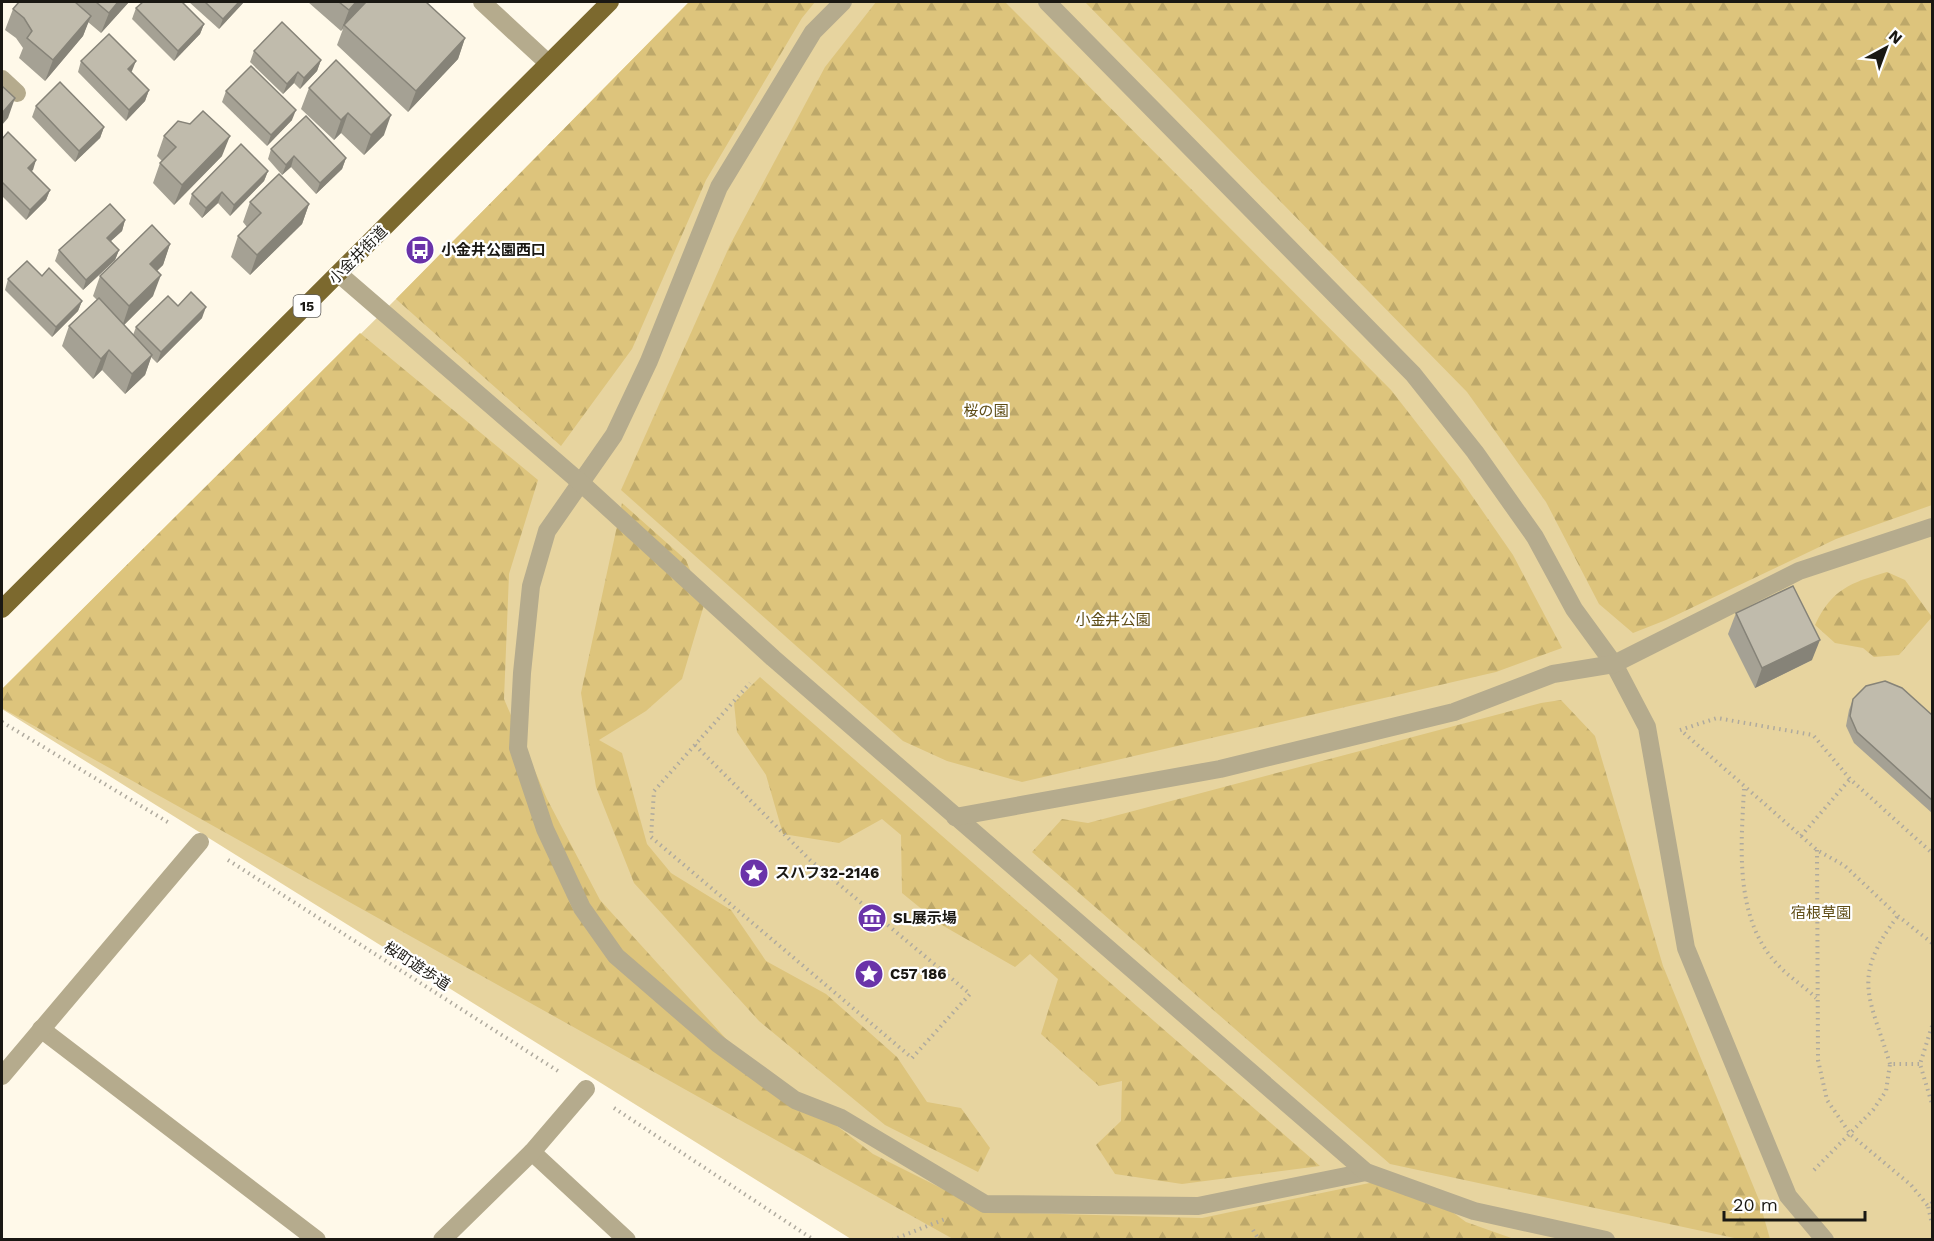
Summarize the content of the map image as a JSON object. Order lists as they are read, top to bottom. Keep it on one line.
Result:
{"streets":{"main road":["小金井街道","15"],"path":["桜町遊歩道"]},"parks":["桜の園","小金井公園","宿根草園"],"places":{"bus stop":["小金井公園西口"],"place":["スハフ32-2146","C57 186"],"museum":["SL展示場"]},"scale_bar":"20 m","north":"top right"}
